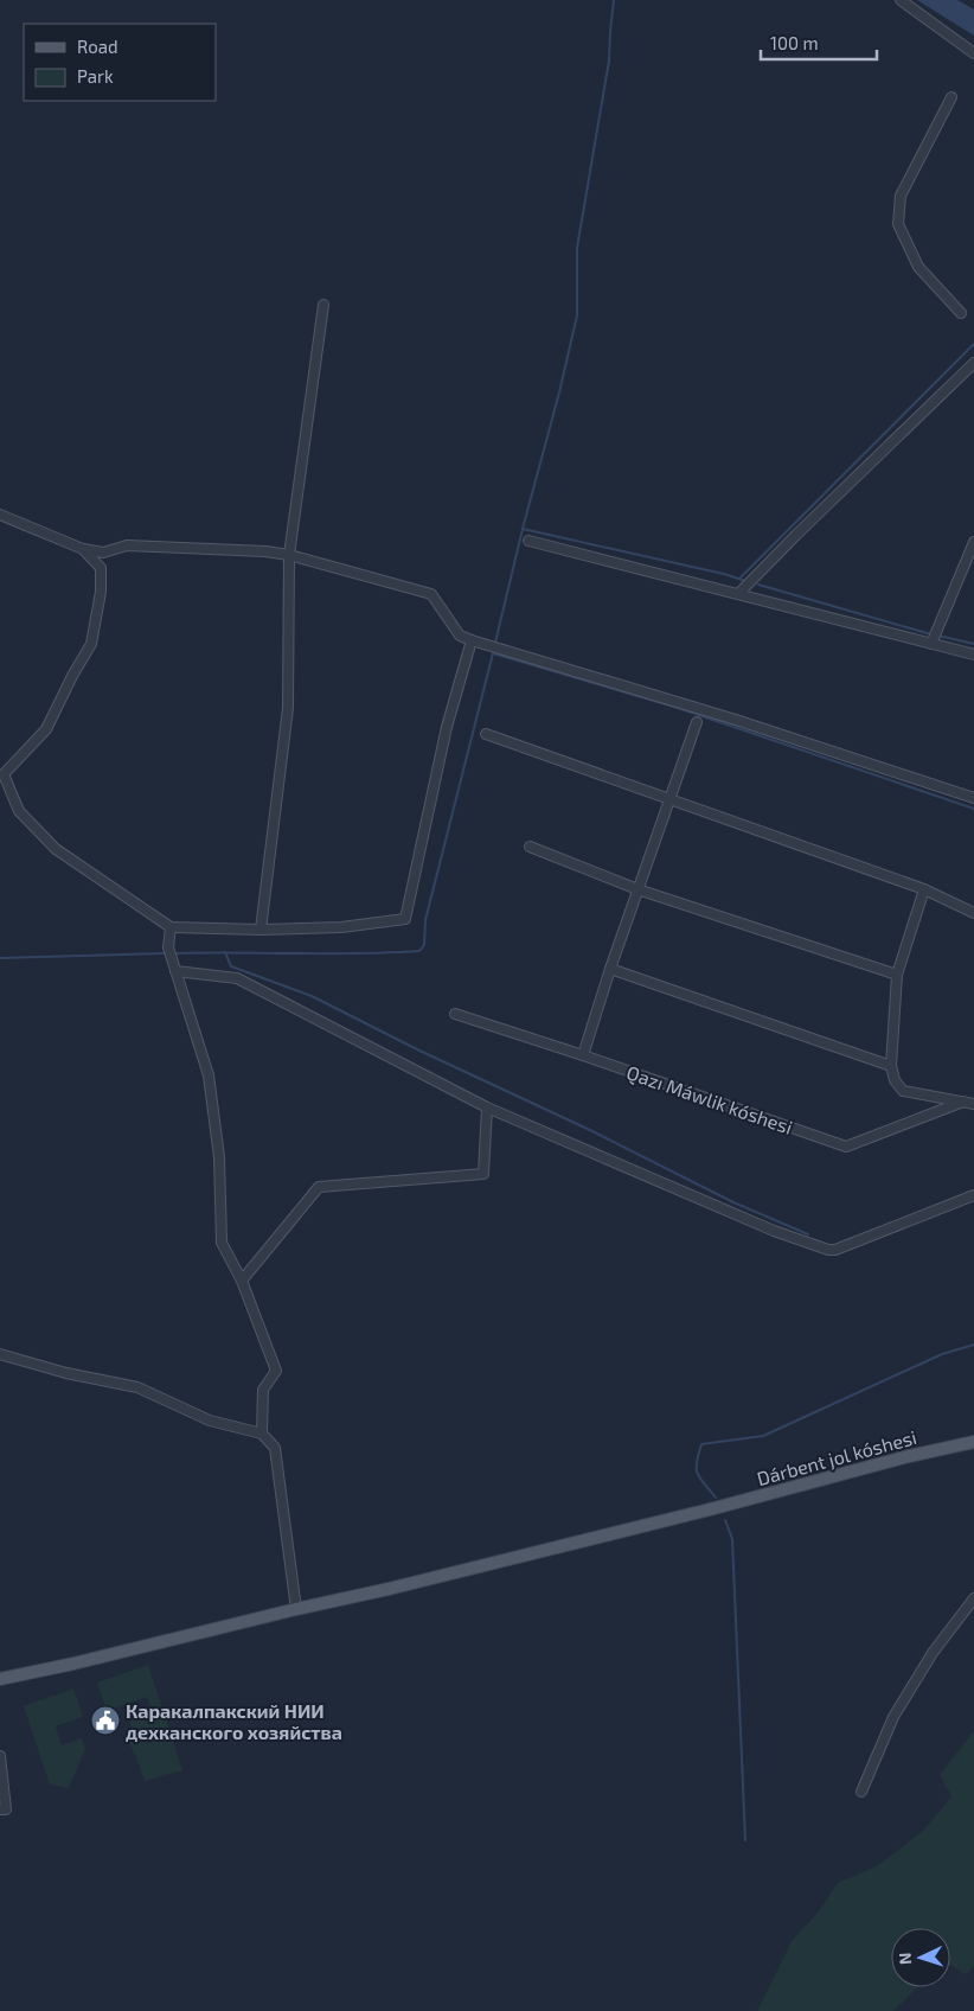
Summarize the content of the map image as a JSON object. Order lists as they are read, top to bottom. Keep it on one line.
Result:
{"streets":{"main road":["Dárbent jol kóshesi"],"street":["Qazı Máwlik kóshesi"]},"places":{"public building":["Каракалпакский НИИ дехканского хозяйства"]},"legend":["Road","Park"],"scale_bar":"100 m","north":"left"}
